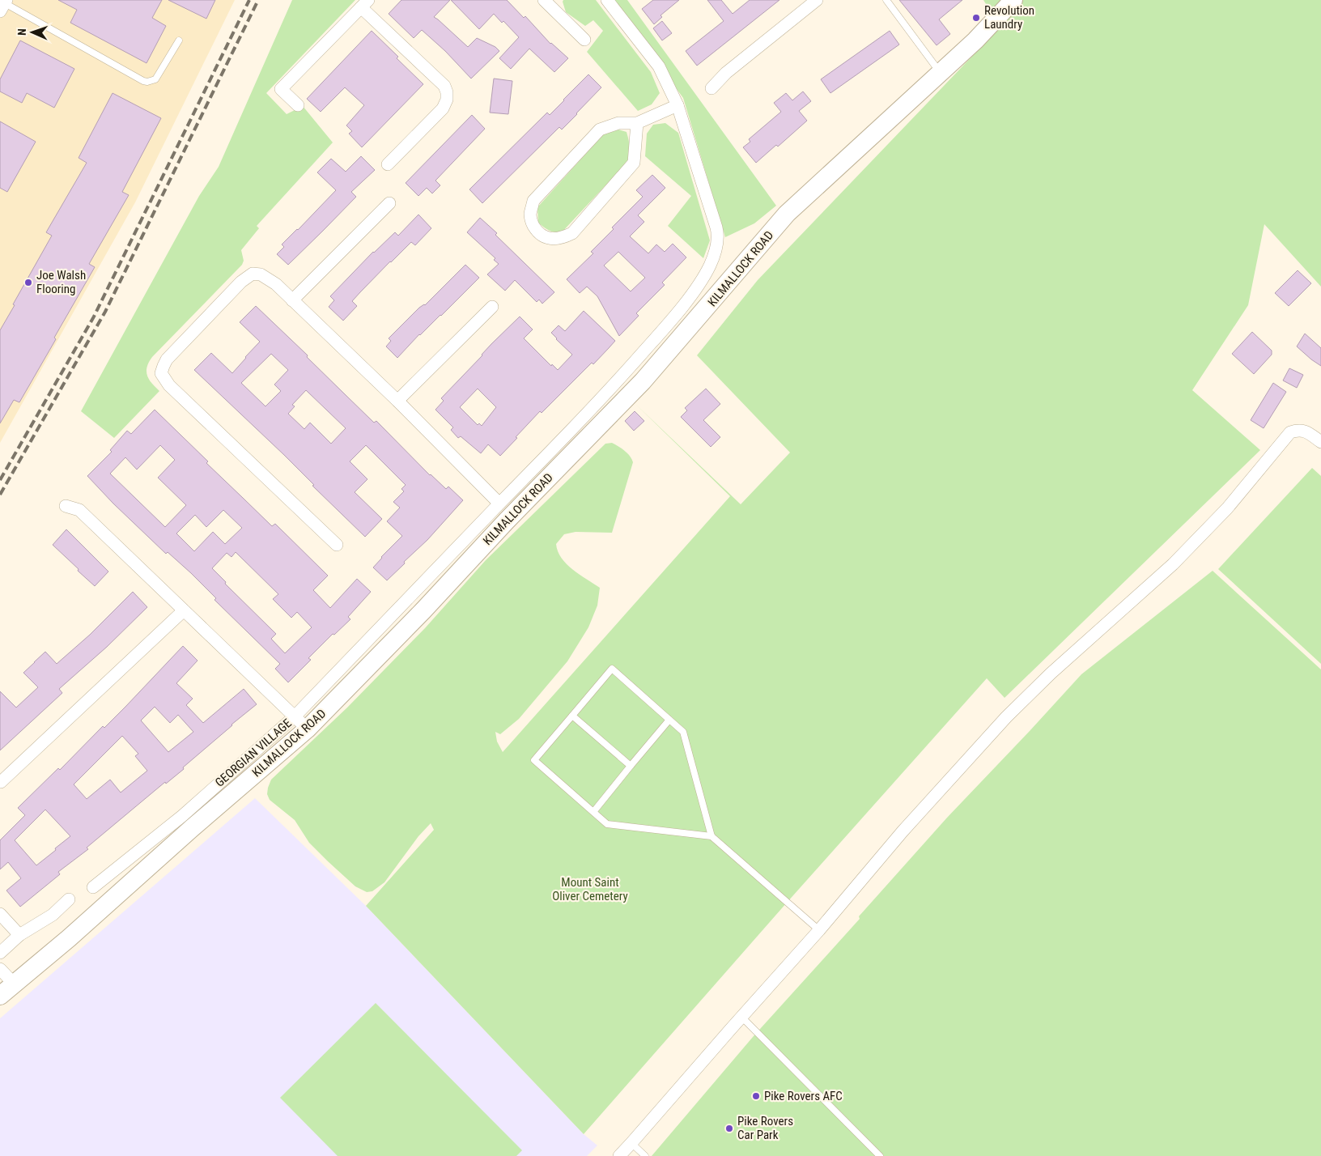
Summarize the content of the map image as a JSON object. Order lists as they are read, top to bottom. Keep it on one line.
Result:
{"streets":{"main road":["KILMALLOCK ROAD"],"street":["GEORGIAN VILLAGE"]},"crossings":[["KILMALLOCK ROAD","GEORGIAN VILLAGE"]],"parks":["Mount Saint Oliver Cemetery"],"places":["Revolution Laundry","Joe Walsh Flooring","Pike Rovers AFC","Pike Rovers Car Park"],"north":"left"}
